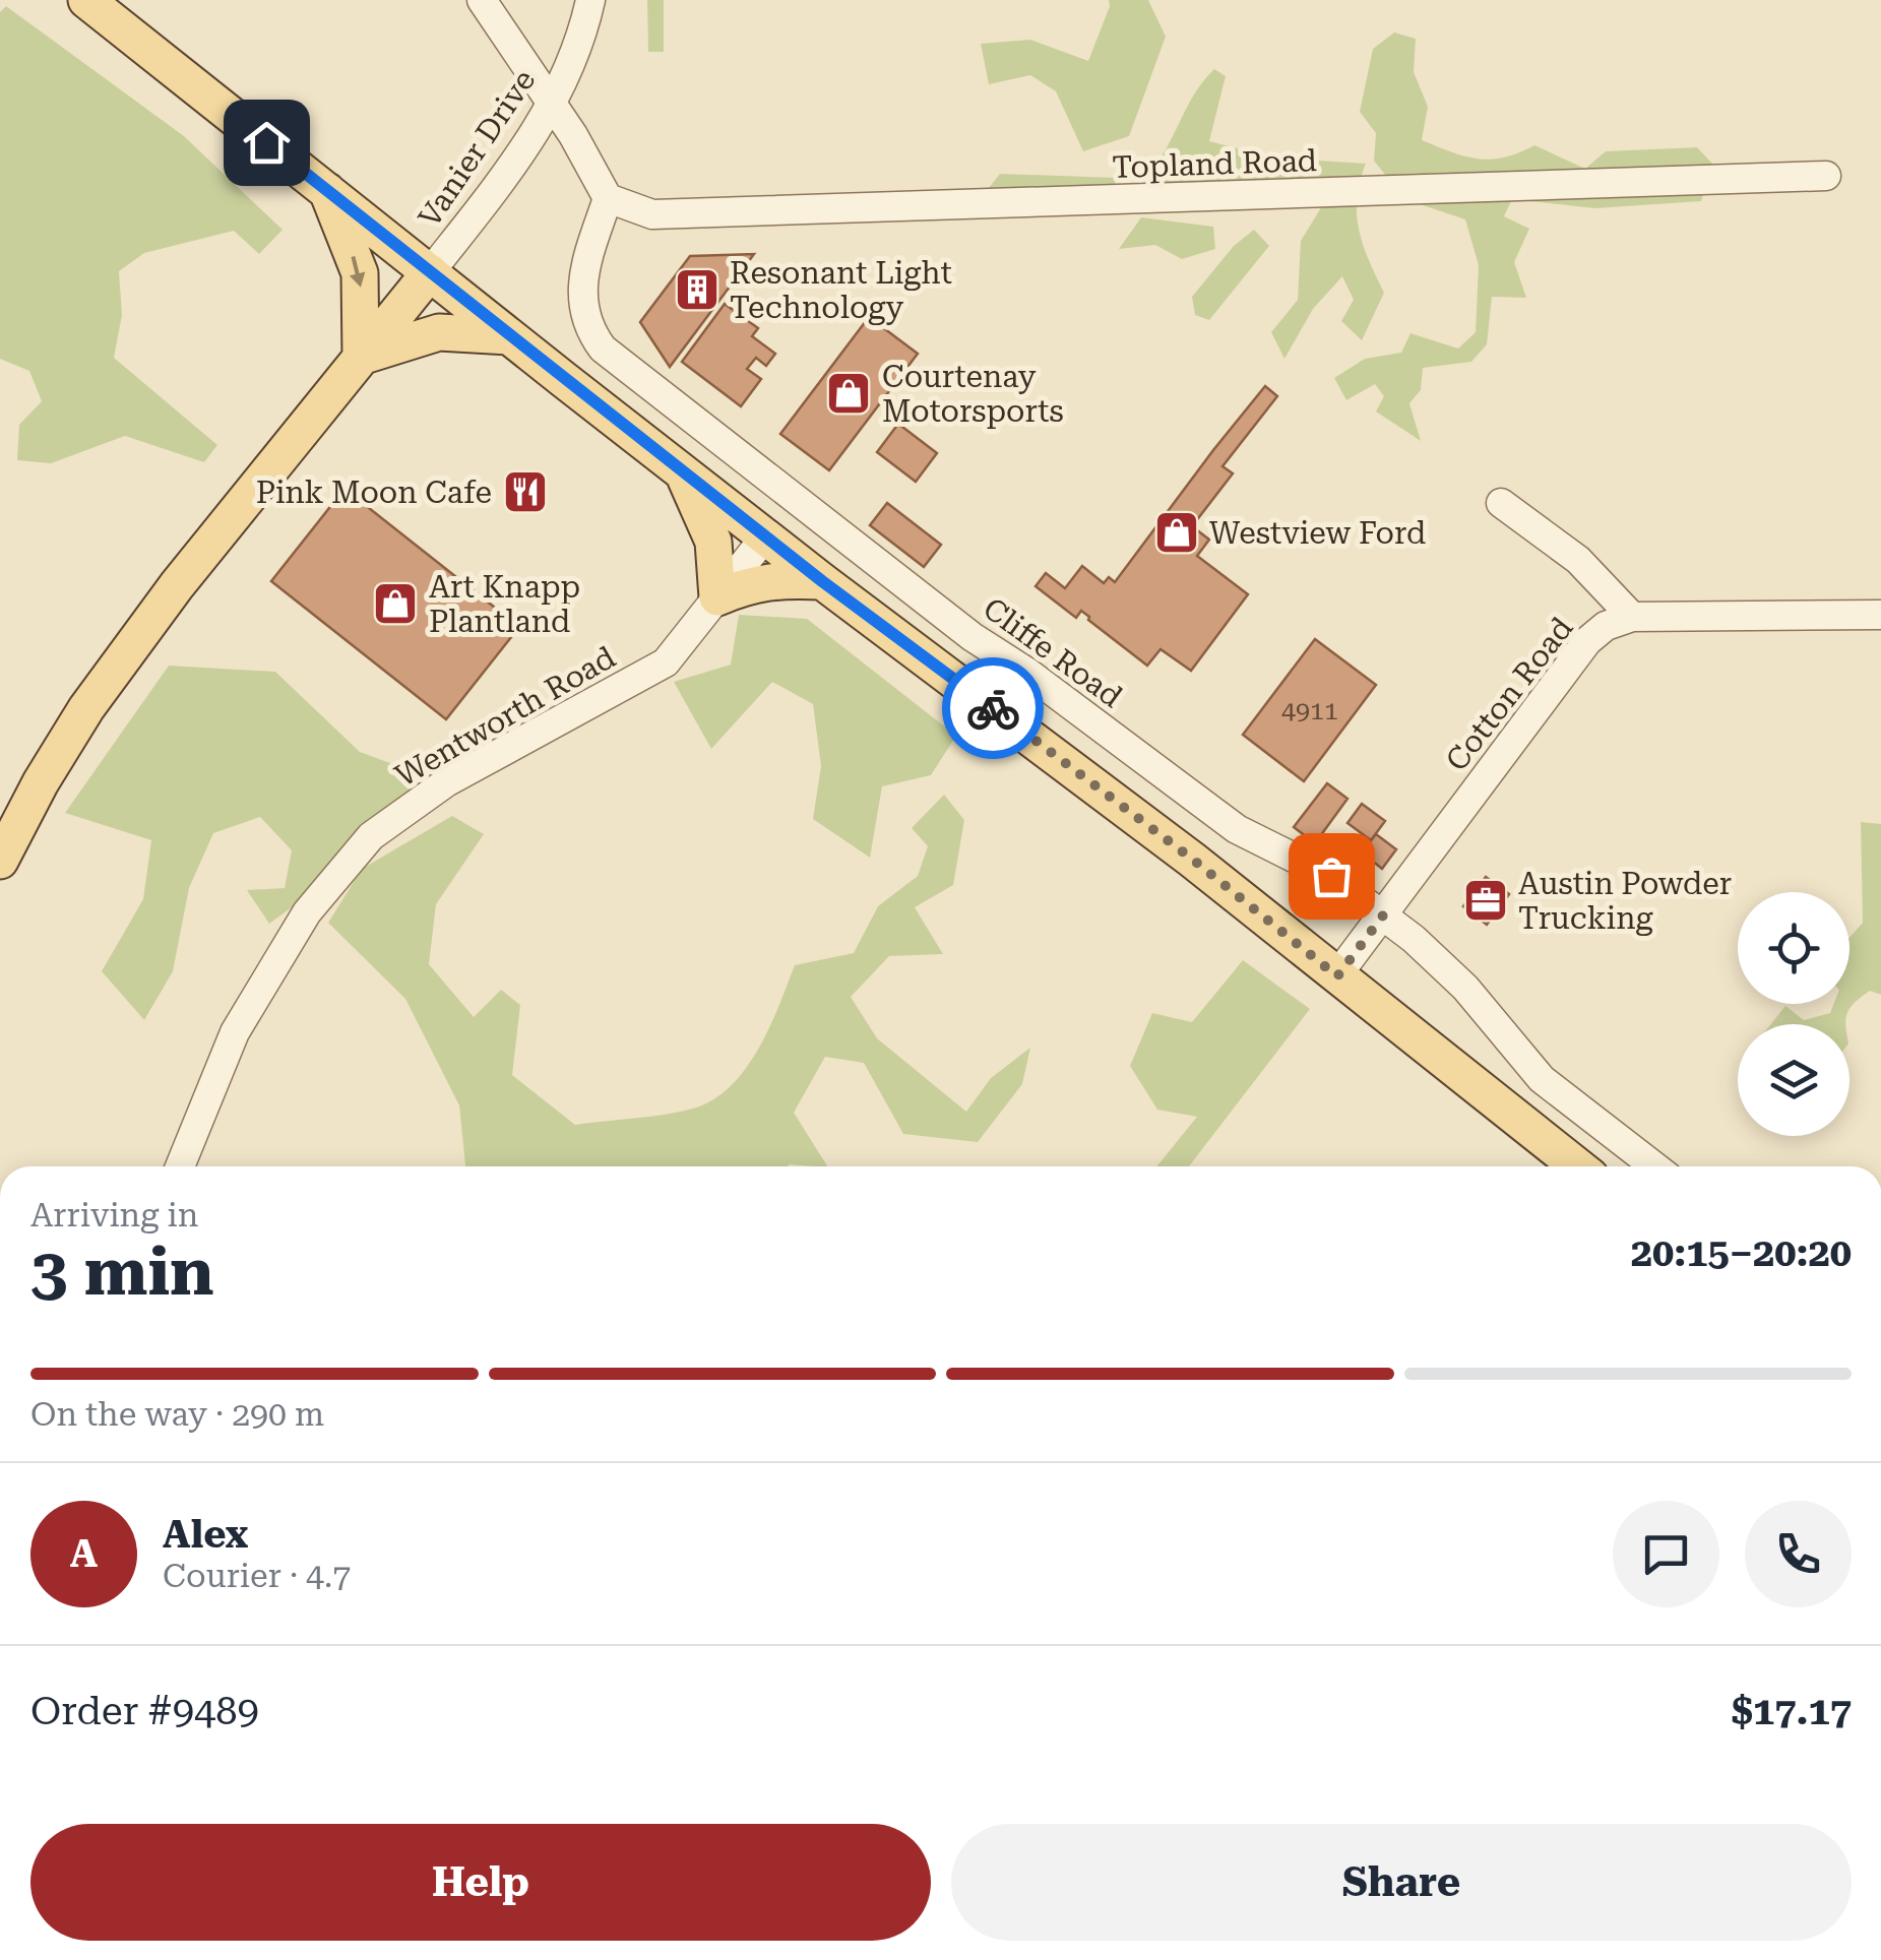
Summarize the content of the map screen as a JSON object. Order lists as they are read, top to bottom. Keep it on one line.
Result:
{"streets":{"street":["Vanier Drive","Topland Road","Cliffe Road","Cotton Road","Wentworth Road"]},"crossings":[["Topland Road","Cliffe Road"],["Cliffe Road","Cotton Road"]],"places":{"building":["Resonant Light Technology"],"shop":["Courtenay Motorsports","Westview Ford","Art Knapp Plantland"],"restaurant":["Pink Moon Cafe"],"office":["Austin Powder Trucking"]},"house_numbers":["4911"],"page":{"heading":["3 min","Arriving in","20:15–20:20"],"panel":["Alex","Courier · 4.7","Order #9489","$17.17"],"bar":"On the way · 290 m","round":"A","buttons":["Help","Share"]}}
